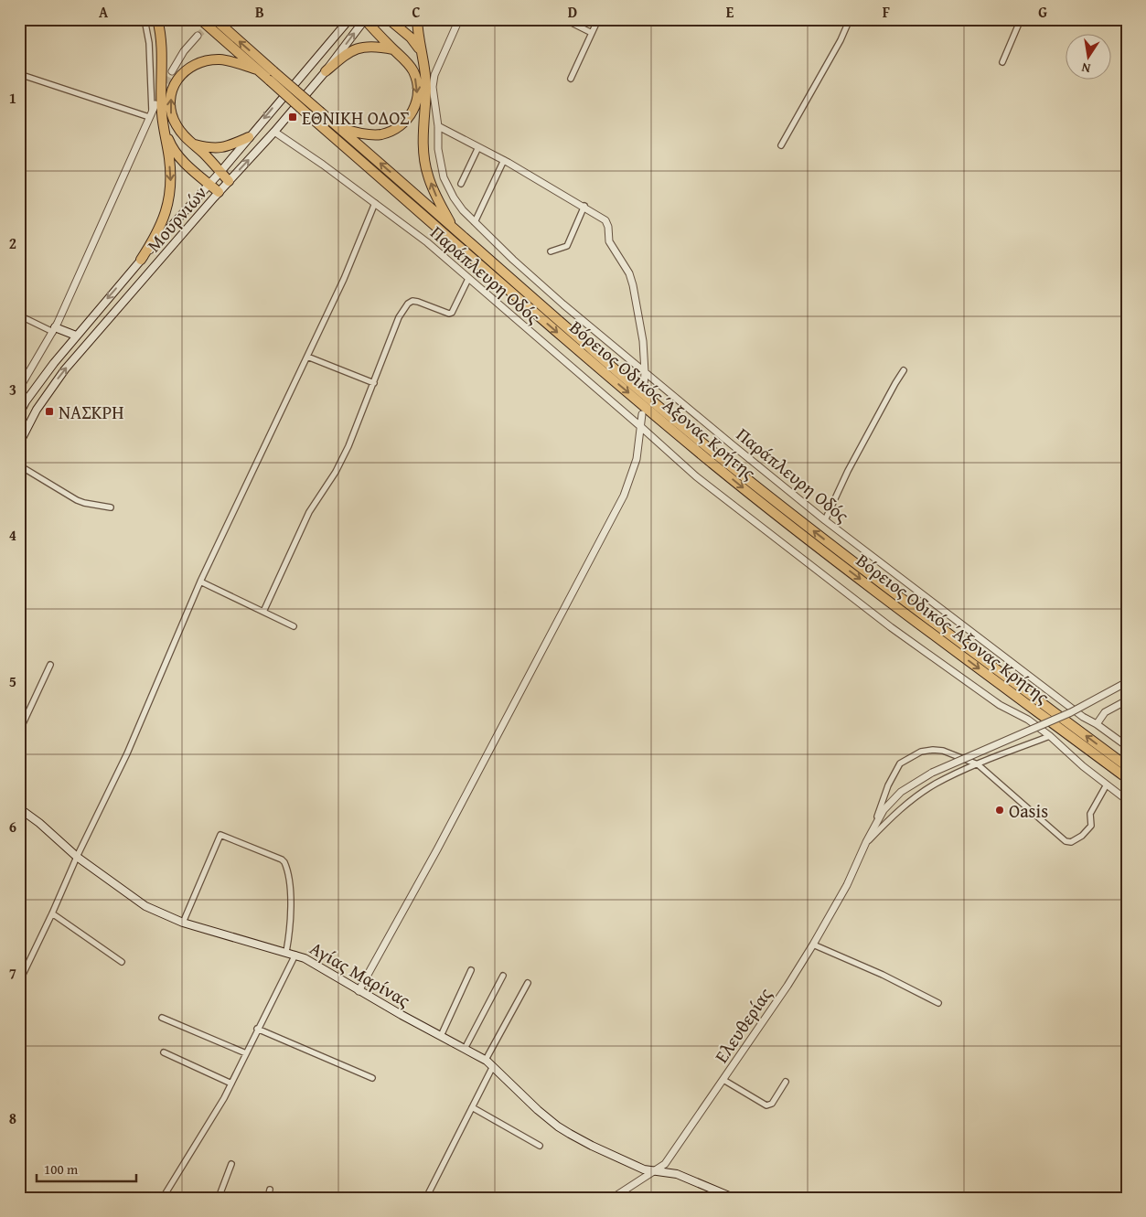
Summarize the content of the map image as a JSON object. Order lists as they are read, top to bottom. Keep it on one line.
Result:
{"streets":{"highway":["Βόρειος Οδικός Άξονας Κρήτης"],"main road":["Μουρνιών","Αγίας Μαρίνας"],"street":["Παράπλευρη Οδός","Ελευθερίας"]},"crossings":[["Μουρνιών","Παράπλευρη Οδός"],["Αγίας Μαρίνας","Ελευθερίας"]],"places":{"transit":["ΕΘΝΙΚΗ ΟΔΟΣ","ΝΑΣΚΡΗ"],"other":["Oasis"]},"scale_bar":"100 m","north":"bottom","grid":{"columns":["A","B","C","D","E","F","G"],"rows":["1","2","3","4","5","6","7","8"]}}
